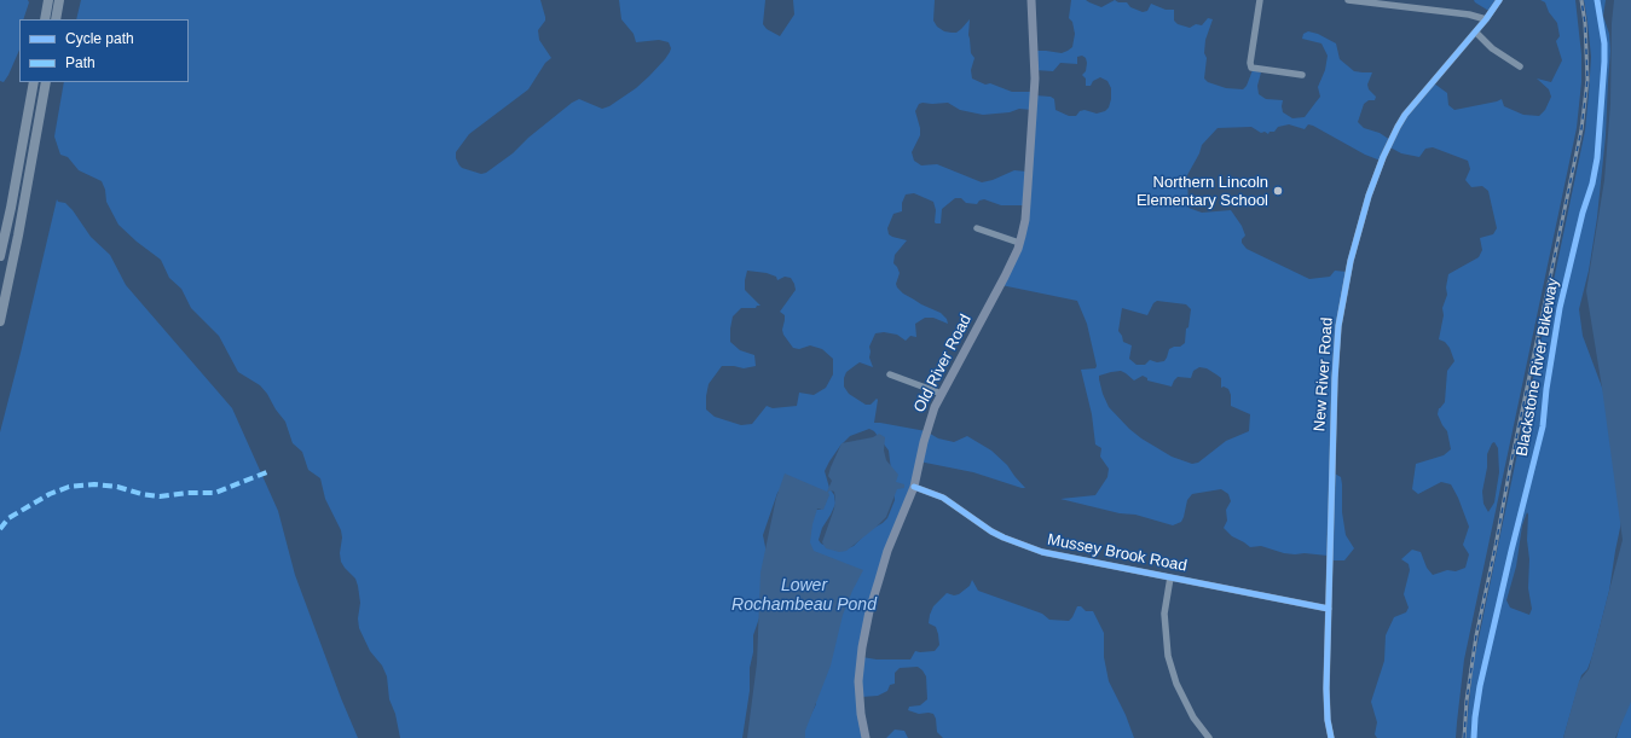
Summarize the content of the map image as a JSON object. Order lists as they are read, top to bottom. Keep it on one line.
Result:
{"streets":{"main road":["Old River Road"],"street":["New River Road","Mussey Brook Road"],"cycle path":["Blackstone River Bikeway"]},"crossings":[["Old River Road","Mussey Brook Road"],["New River Road","Mussey Brook Road"]],"water":["Lower Rochambeau Pond"],"places":["Northern Lincoln Elementary School"],"legend":["Cycle path","Path"]}
